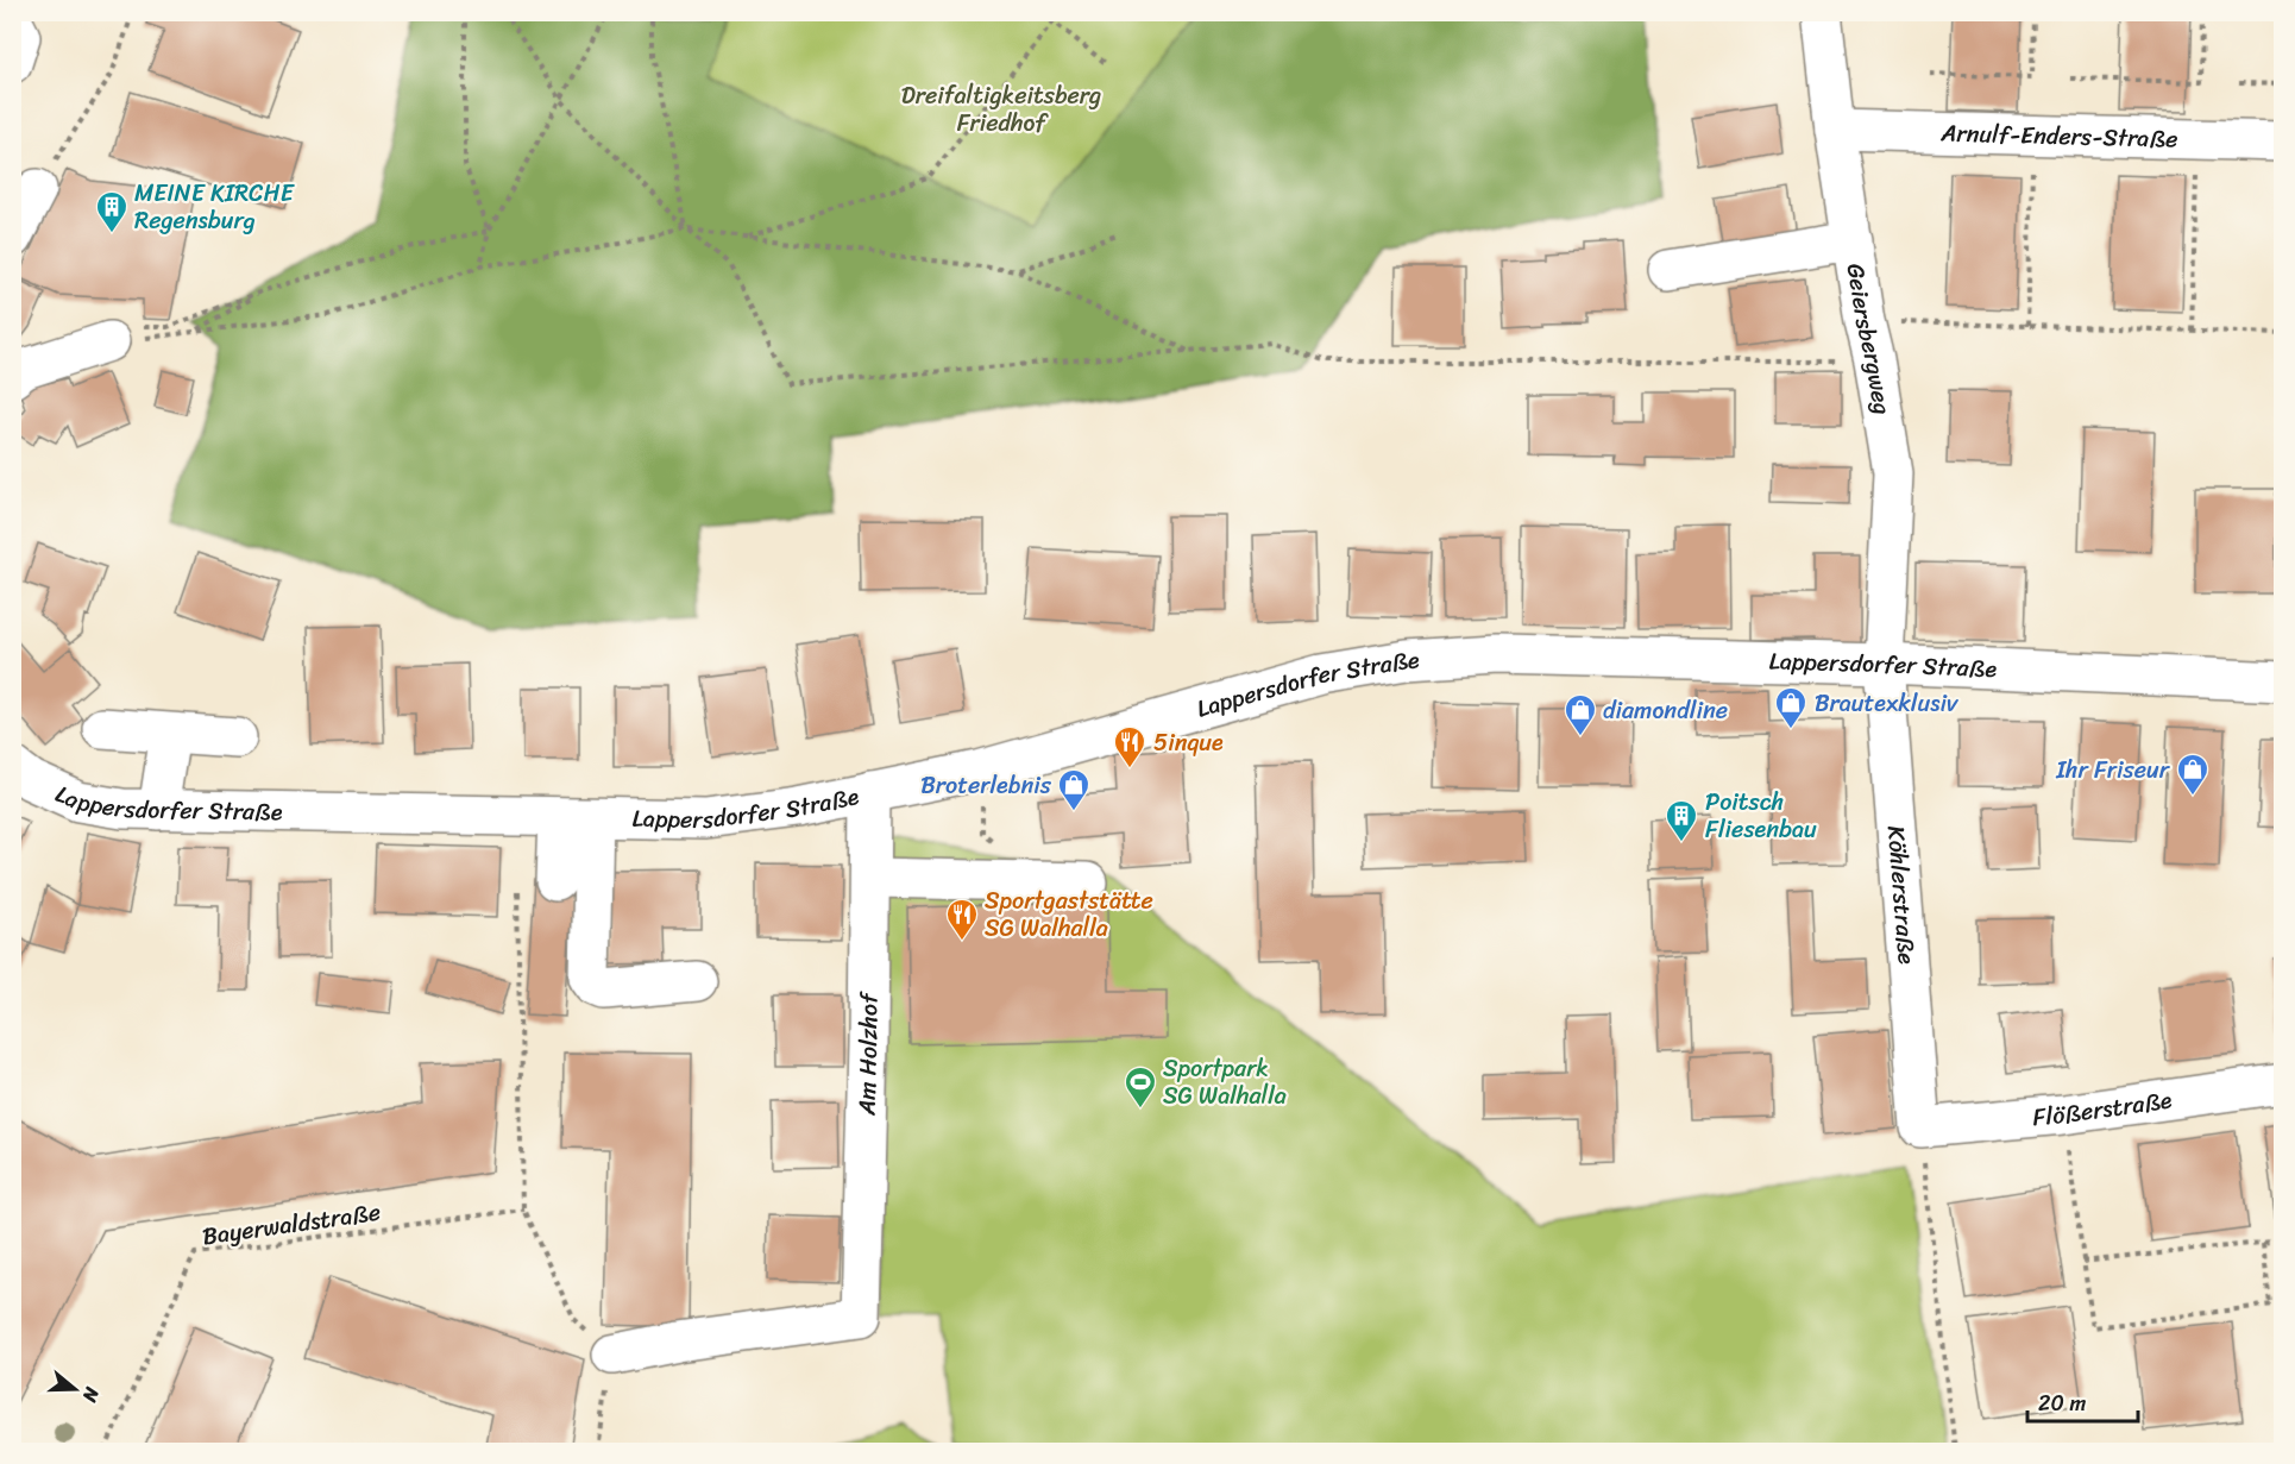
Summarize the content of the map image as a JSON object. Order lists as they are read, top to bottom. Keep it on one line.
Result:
{"streets":{"street":["Arnulf-Enders-Straße","Geiersbergweg","Lappersdorfer Straße","Köhlerstraße","Am Holzhof","Flößerstraße"],"path":["Bayerwaldstraße"]},"crossings":[["Arnulf-Enders-Straße","Geiersbergweg"],["Geiersbergweg","Lappersdorfer Straße"],["Geiersbergweg","Köhlerstraße"],["Lappersdorfer Straße","Köhlerstraße"],["Lappersdorfer Straße","Am Holzhof"],["Köhlerstraße","Flößerstraße"]],"parks":["Dreifaltigkeitsberg Friedhof"],"places":{"building":["MEINE KIRCHE Regensburg","Poitsch Fliesenbau"],"shop":["Brautexklusiv","diamondline","Ihr Friseur","Broterlebnis"],"restaurant":["5inque","Sportgaststätte SG Walhalla"],"sports":["Sportpark SG Walhalla"]},"scale_bar":"20 m","north":"right"}
